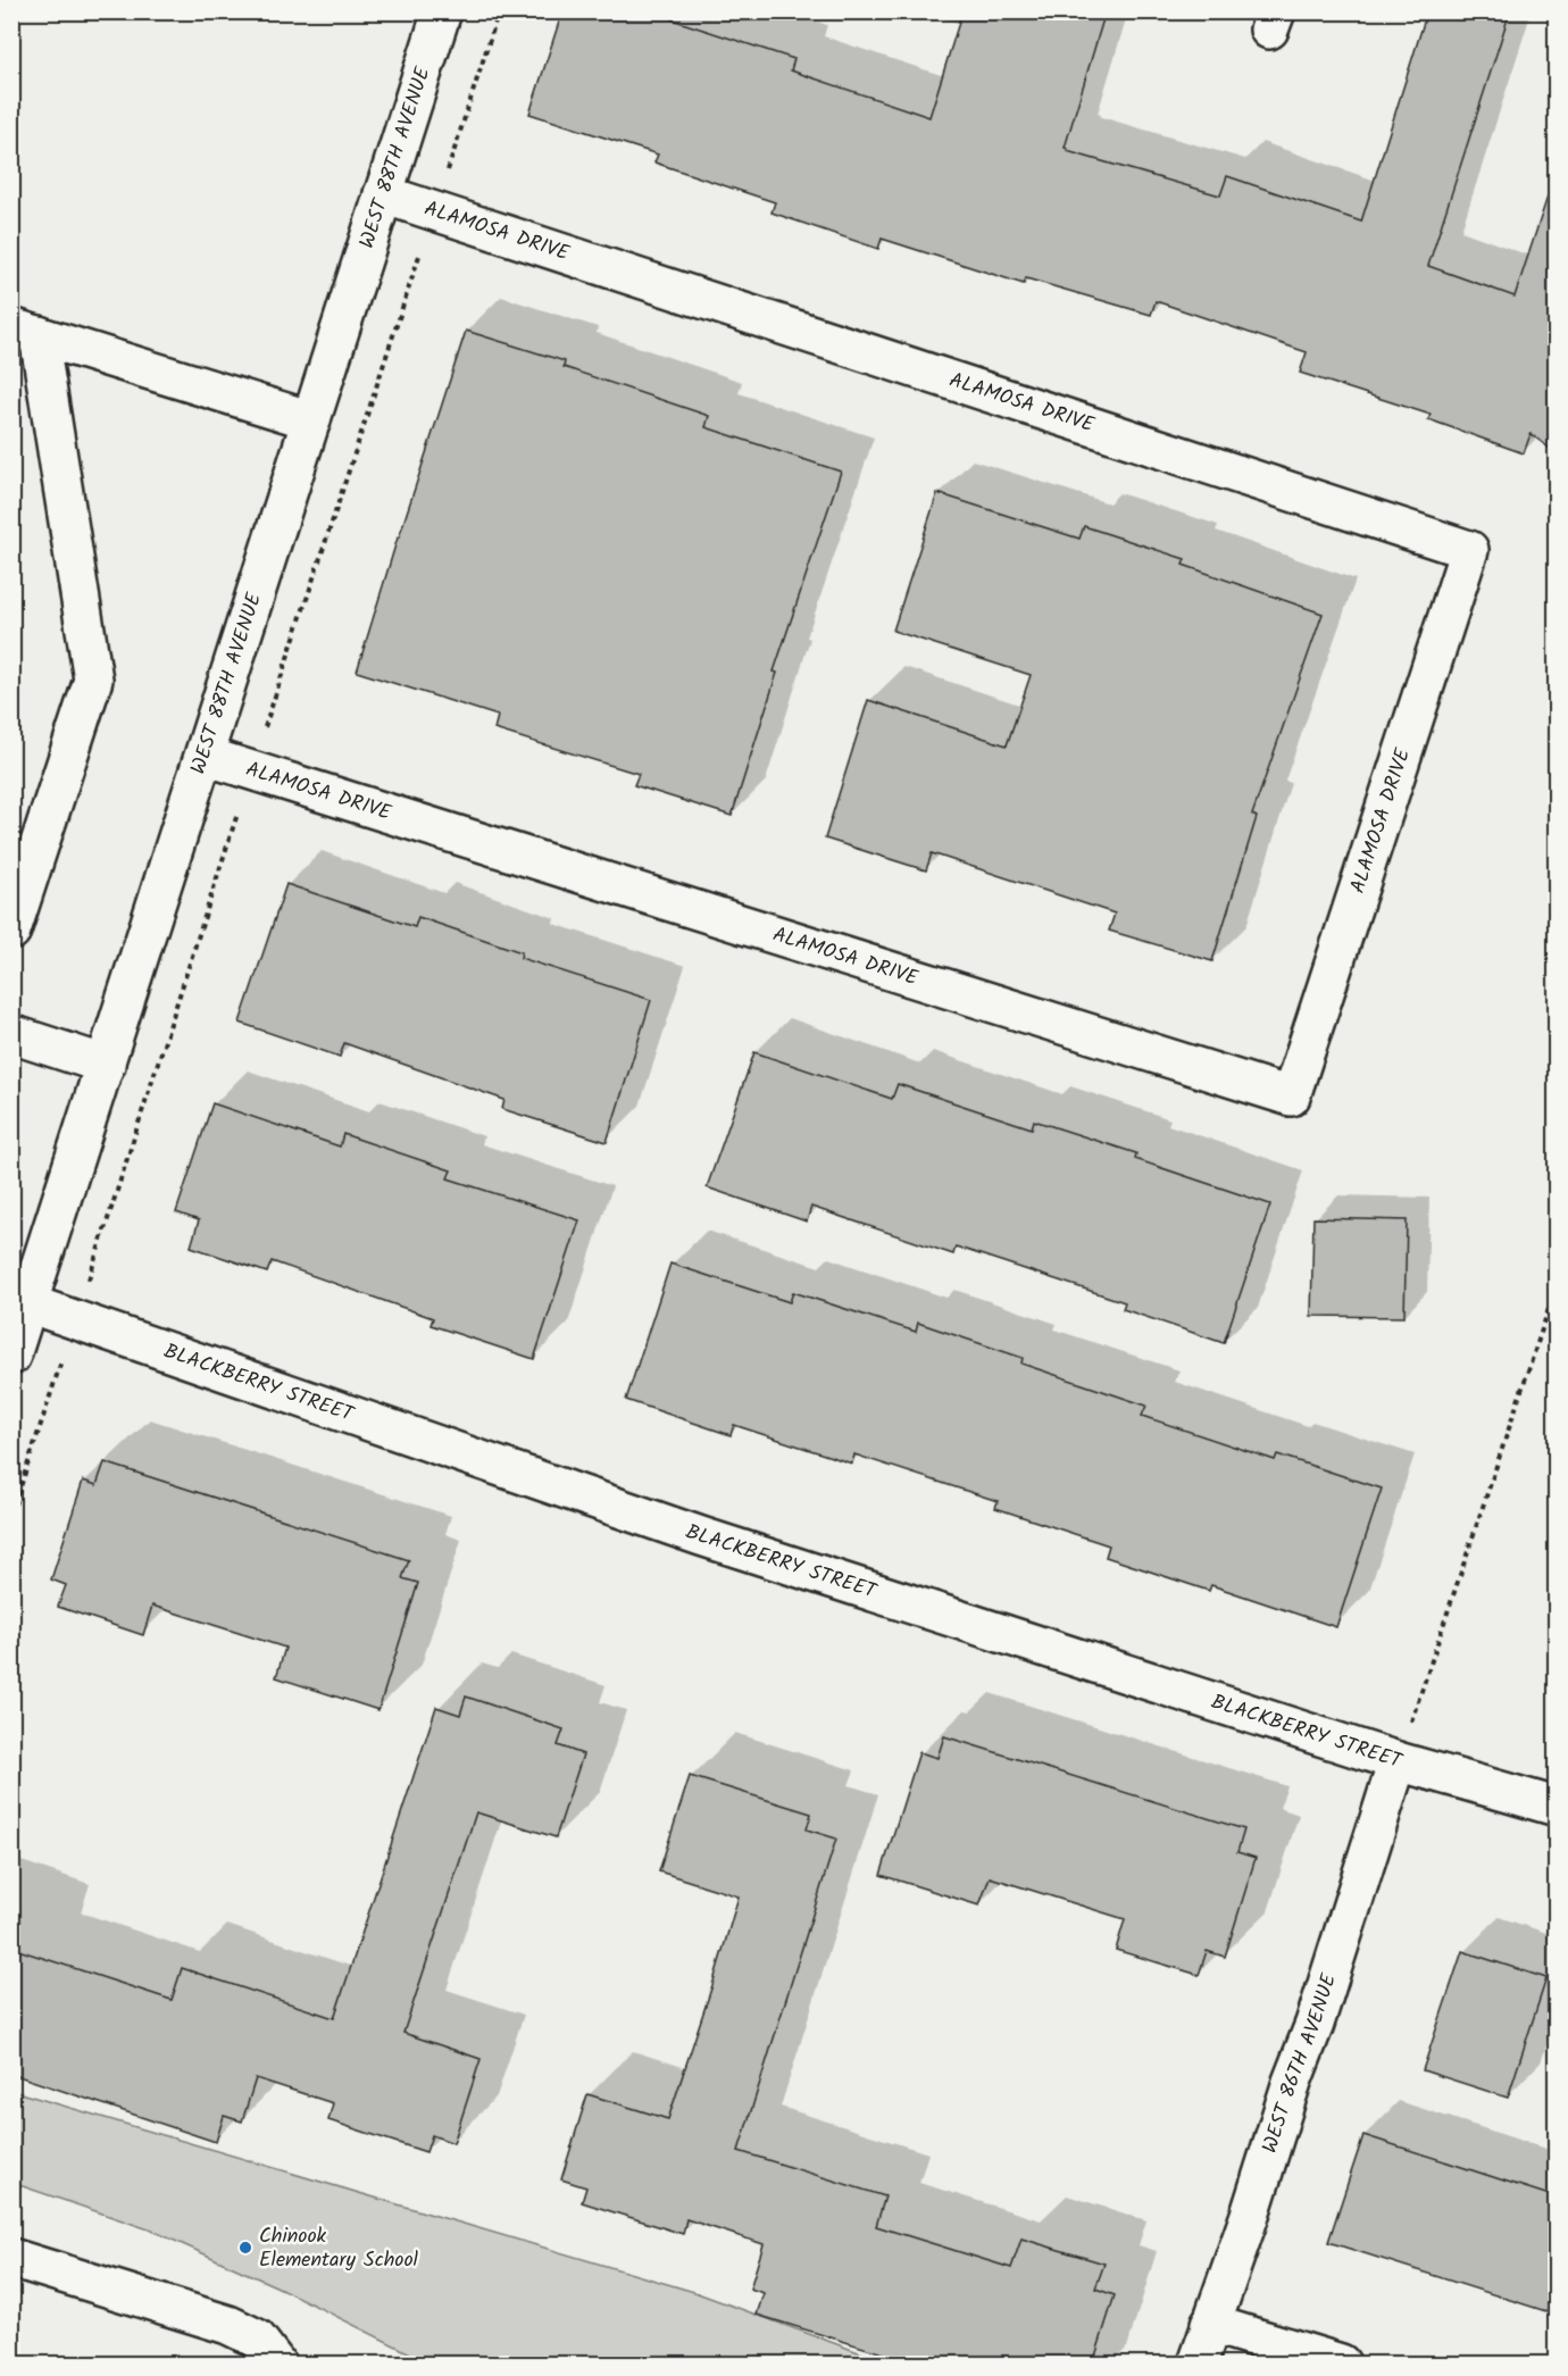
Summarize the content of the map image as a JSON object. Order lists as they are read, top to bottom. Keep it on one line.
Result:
{"streets":{"street":["WEST 88TH AVENUE","ALAMOSA DRIVE","BLACKBERRY STREET","WEST 86TH AVENUE"]},"crossings":[["WEST 88TH AVENUE","ALAMOSA DRIVE"],["WEST 88TH AVENUE","BLACKBERRY STREET"],["BLACKBERRY STREET","WEST 86TH AVENUE"]],"places":["Chinook Elementary School"]}
